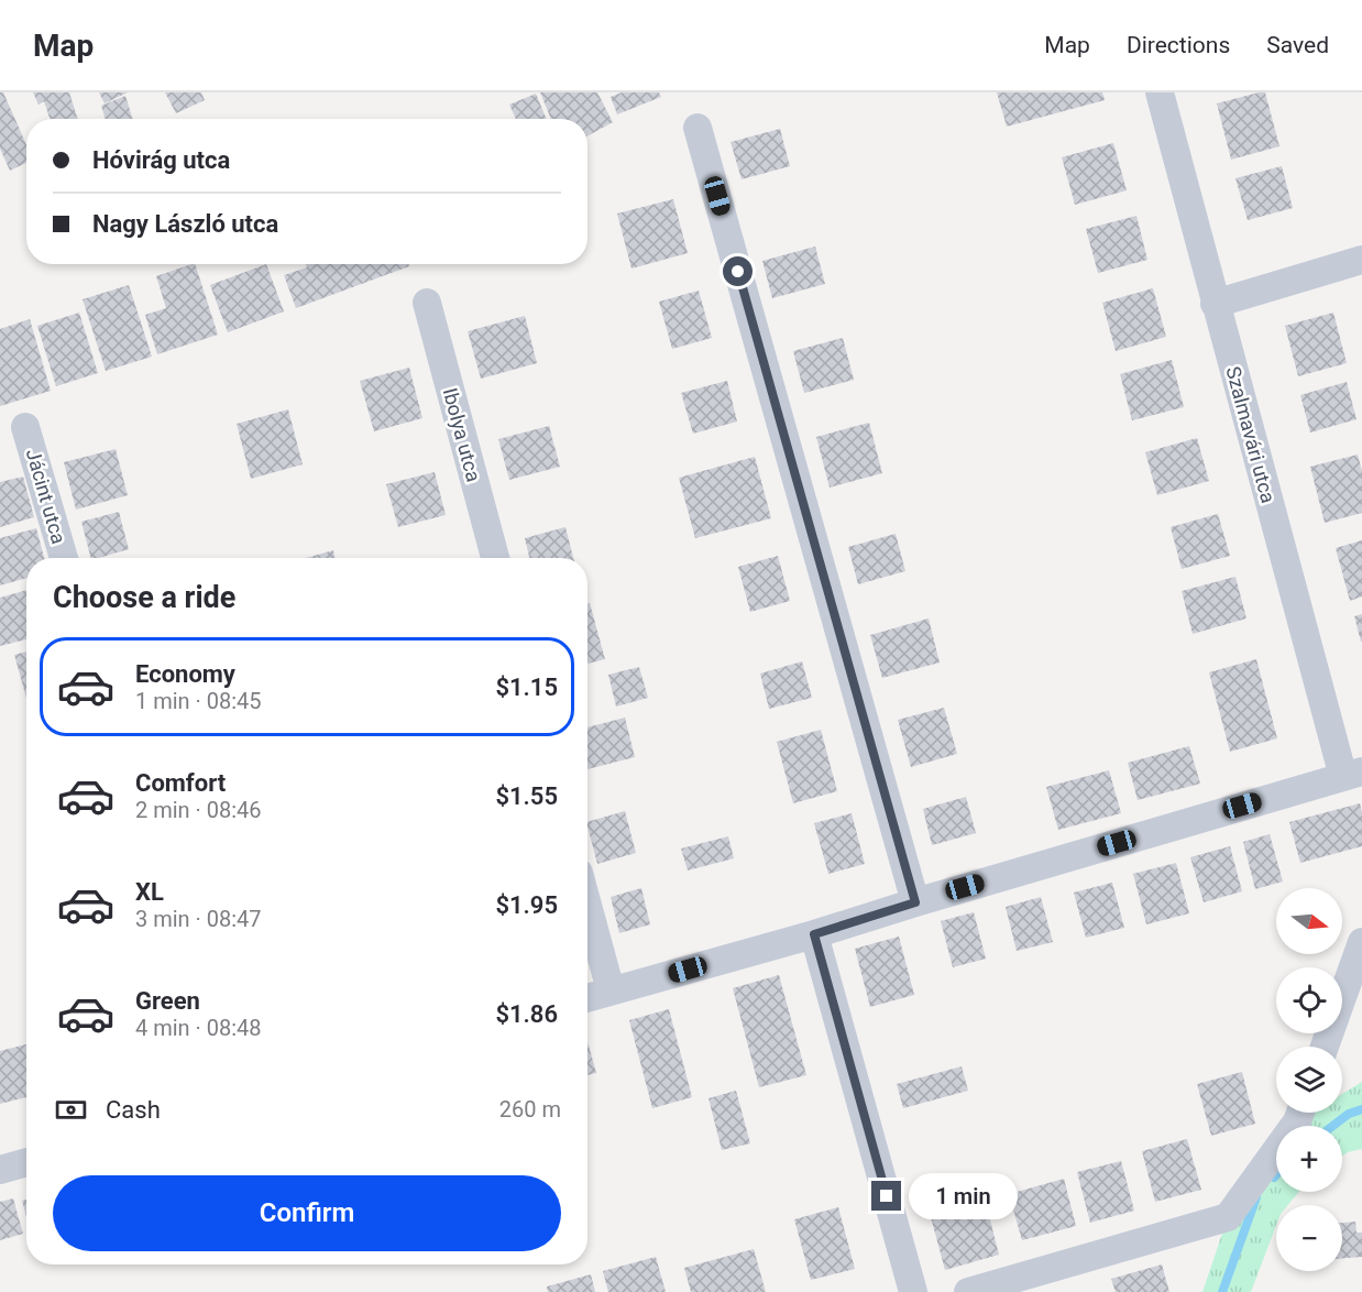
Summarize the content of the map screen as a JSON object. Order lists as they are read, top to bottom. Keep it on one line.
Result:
{"streets":{"street":["Ibolya utca","Szalmavári utca","Jácint utca"]},"north":"right","page":{"header":"Map","nav":["Map","Directions","Saved"],"banner":["Hóvirág utca","Nagy László utca"],"heading":"Choose a ride","list":[{"name":"Economy","note":"1 min · 08:45","value":"$1.15"},{"name":"Comfort","note":"2 min · 08:46","value":"$1.55"},{"name":"XL","note":"3 min · 08:47","value":"$1.95"},{"name":"Green","note":"4 min · 08:48","value":"$1.86"}],"map_buttons":["+","−"],"pay":["Cash","260 m"],"buttons":"Confirm","bubble":"1 min"}}
